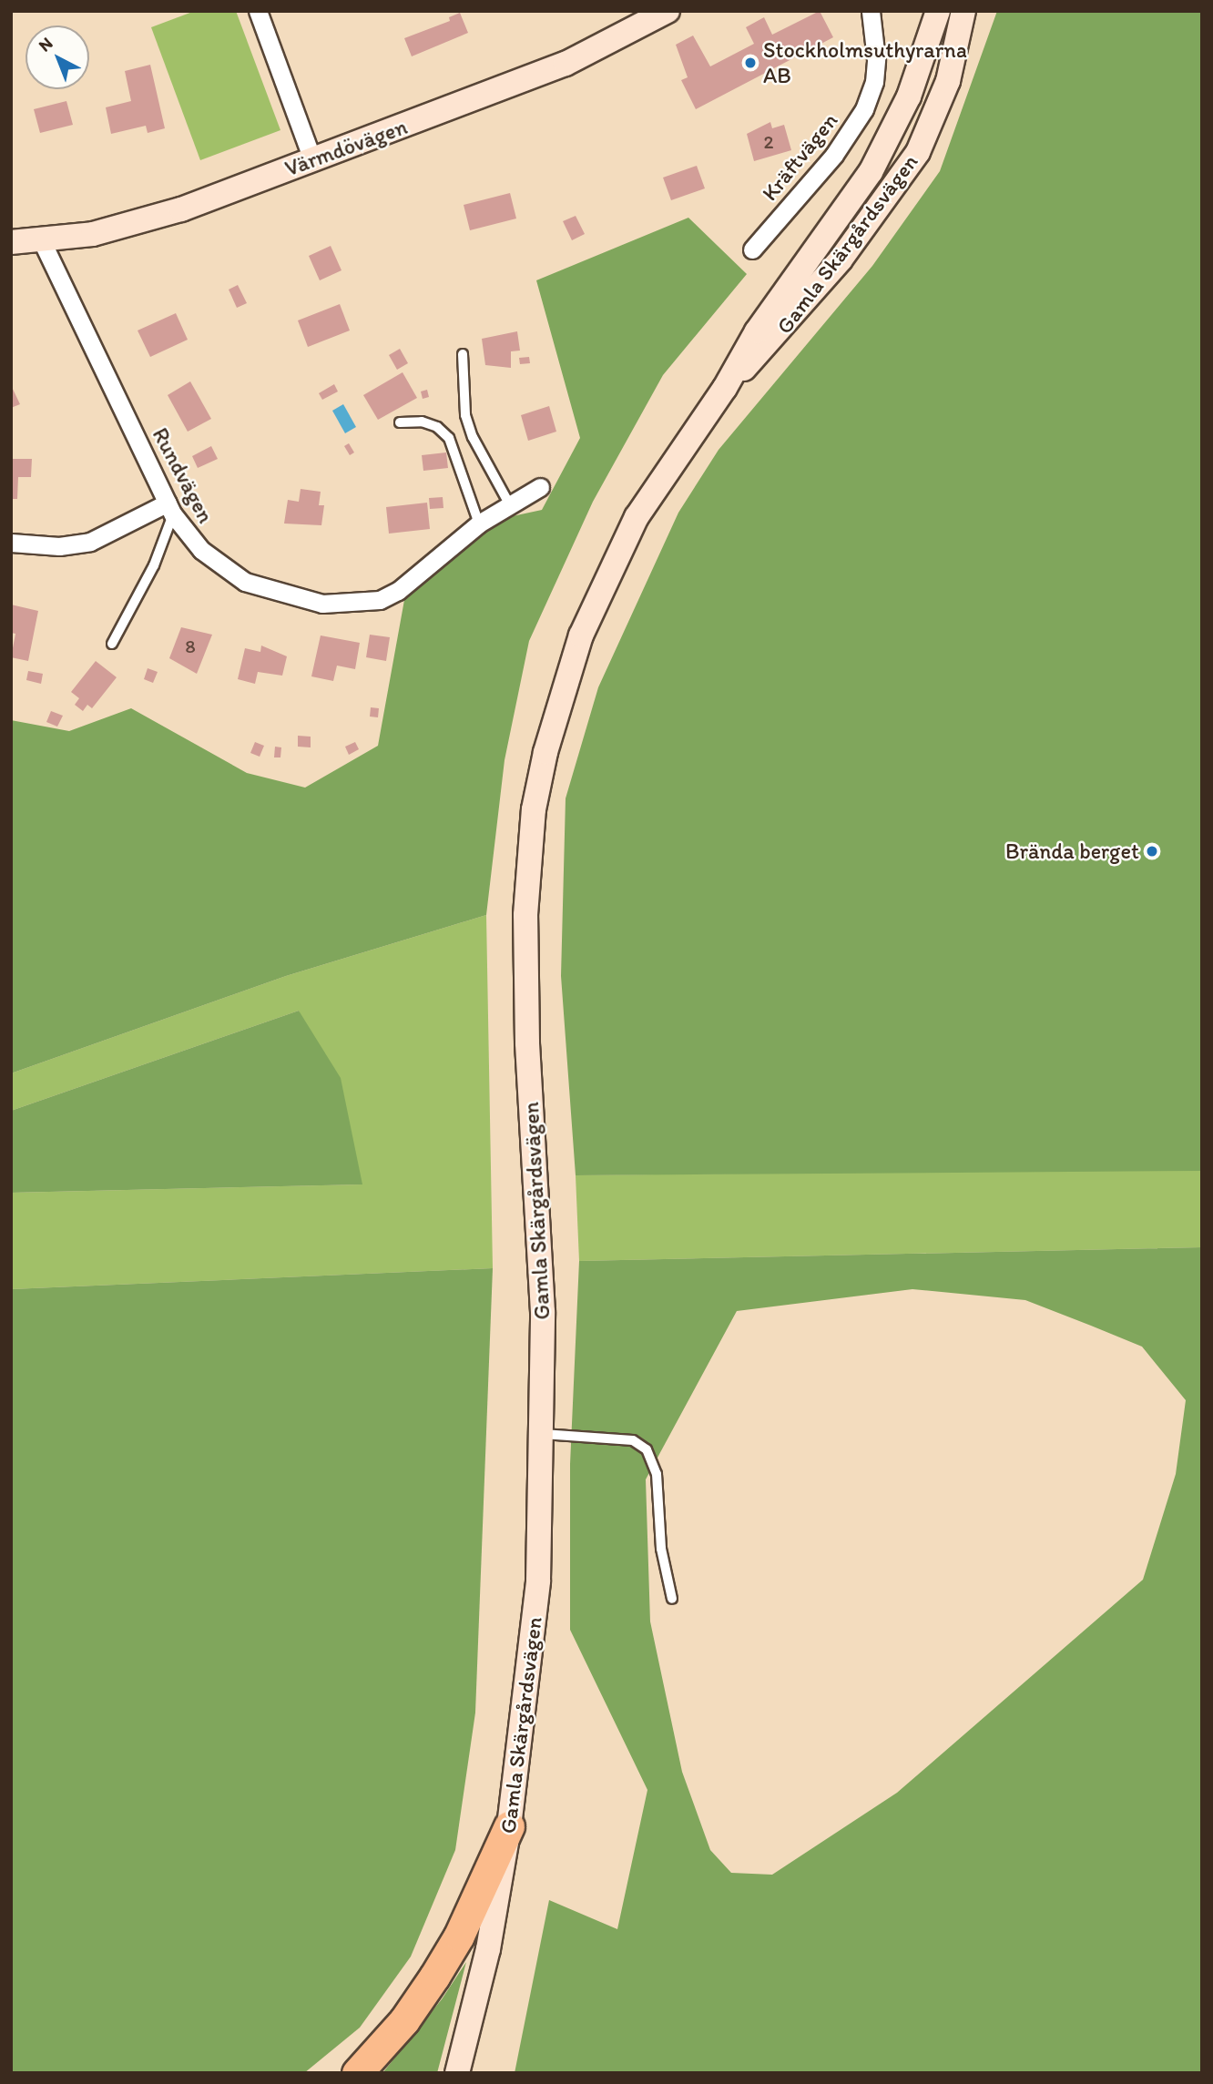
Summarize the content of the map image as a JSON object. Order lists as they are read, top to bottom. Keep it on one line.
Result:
{"streets":{"main road":["Värmdövägen","Gamla Skärgårdsvägen"],"street":["Kräftvägen","Rundvägen"]},"crossings":[["Värmdövägen","Rundvägen"]],"places":["Stockholmsuthyrarna AB","Brända berget"],"house_numbers":["2","8"],"north":"top left"}
